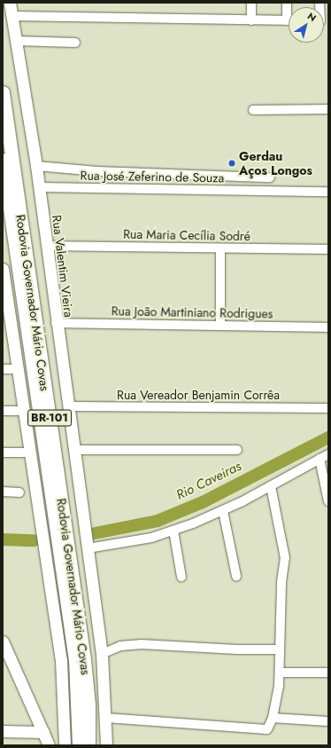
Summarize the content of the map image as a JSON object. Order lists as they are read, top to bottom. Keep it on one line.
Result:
{"streets":{"highway":["Rodovia Governador Mário Covas","BR-101"],"main road":["Rua Valentim Vieira"],"street":["Rua José Zeferino de Souza","Rua Maria Cecília Sodré","Rua João Martiniano Rodrigues","Rua Vereador Benjamin Corrêa"]},"crossings":[["Rua José Zeferino de Souza","Rua Valentim Vieira"],["Rua Maria Cecília Sodré","Rua Valentim Vieira"],["Rua Valentim Vieira","Rua João Martiniano Rodrigues"],["Rua Valentim Vieira","Rua Vereador Benjamin Corrêa"]],"water":["Rio Caveiras"],"places":["Gerdau Aços Longos"],"north":"top right"}
